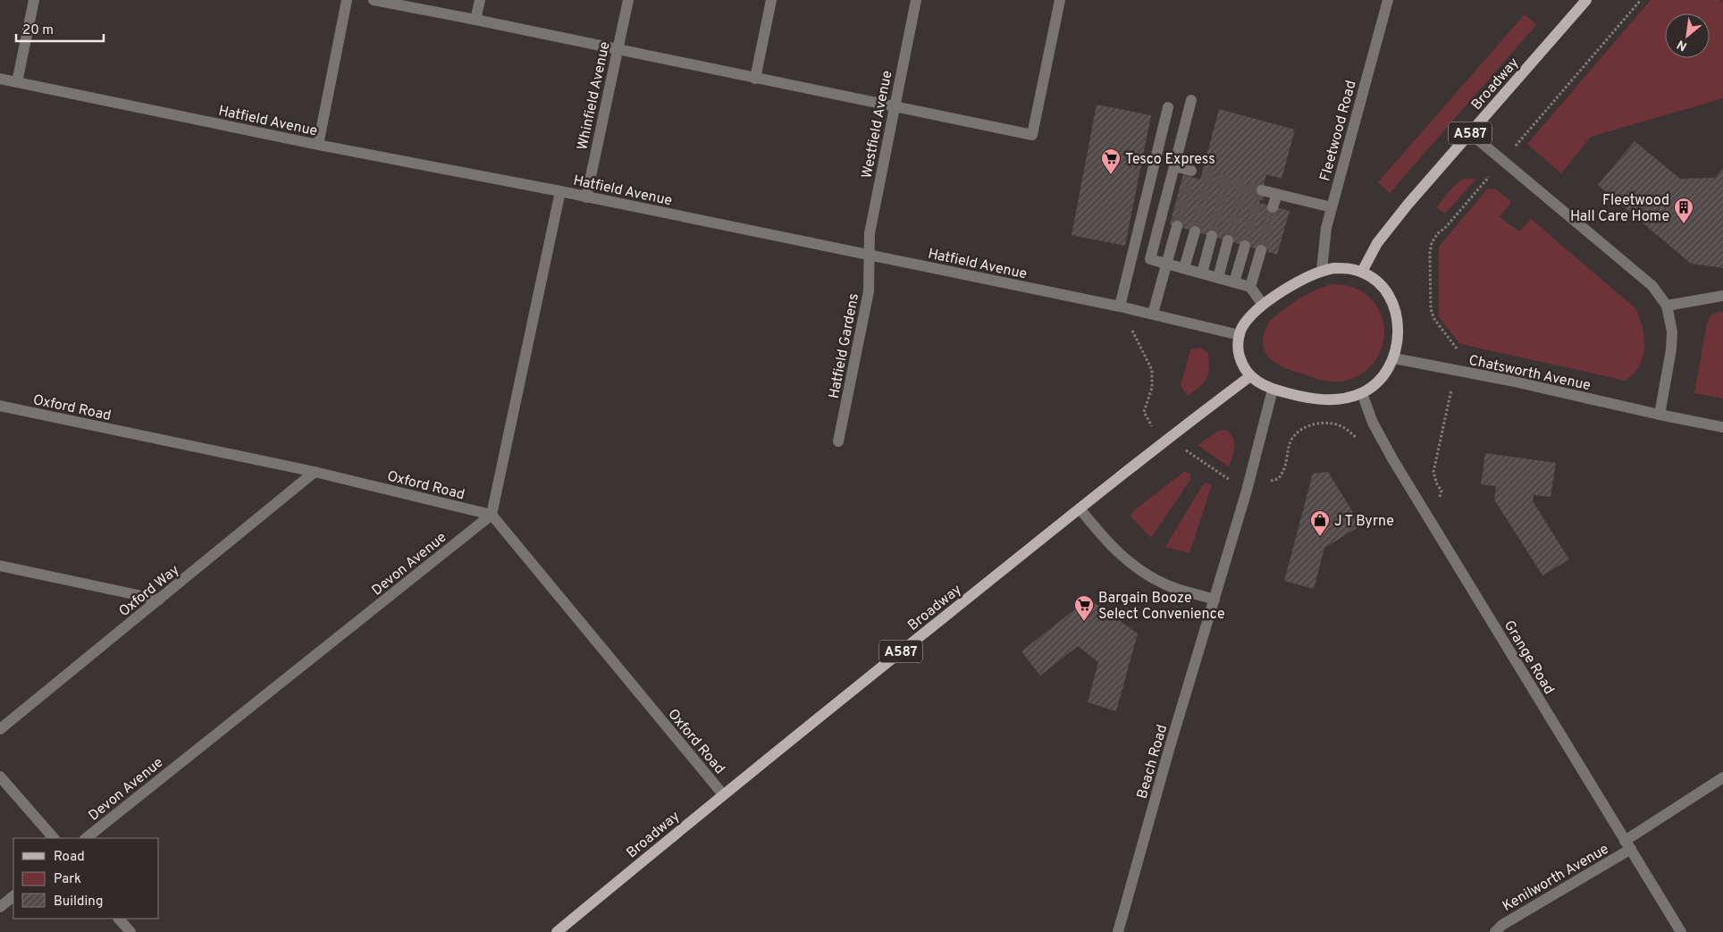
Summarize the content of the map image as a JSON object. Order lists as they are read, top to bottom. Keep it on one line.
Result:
{"streets":{"main road":["Broadway","A587"],"street":["Whinfield Avenue","Hatfield Avenue","Westfield Avenue","Fleetwood Road","Hatfield Gardens","Chatsworth Avenue","Oxford Road","Devon Avenue","Oxford Way","Grange Road","Beach Road","Kenilworth Avenue"]},"crossings":[["Broadway","Hatfield Avenue"],["Broadway","Fleetwood Road"],["Broadway","Chatsworth Avenue"],["Broadway","Oxford Road"],["Broadway","Grange Road"],["Broadway","Beach Road"],["Whinfield Avenue","Hatfield Avenue"],["Hatfield Avenue","Westfield Avenue"],["Hatfield Avenue","Fleetwood Road"],["Hatfield Avenue","Hatfield Gardens"],["Hatfield Avenue","Chatsworth Avenue"],["Hatfield Avenue","Grange Road"],["Hatfield Avenue","Beach Road"],["Westfield Avenue","Hatfield Gardens"],["Fleetwood Road","Chatsworth Avenue"],["Fleetwood Road","Grange Road"],["Fleetwood Road","Beach Road"],["Chatsworth Avenue","Grange Road"],["Chatsworth Avenue","Beach Road"],["Oxford Road","Devon Avenue"],["Oxford Road","Oxford Way"],["Grange Road","Beach Road"],["Grange Road","Kenilworth Avenue"]],"places":{"supermarket":["Tesco Express","Bargain Booze Select Convenience"],"building":["Fleetwood Hall Care Home"],"shop":["J T Byrne"]},"legend":["Road","Park","Building"],"scale_bar":"20 m","north":"bottom left"}
